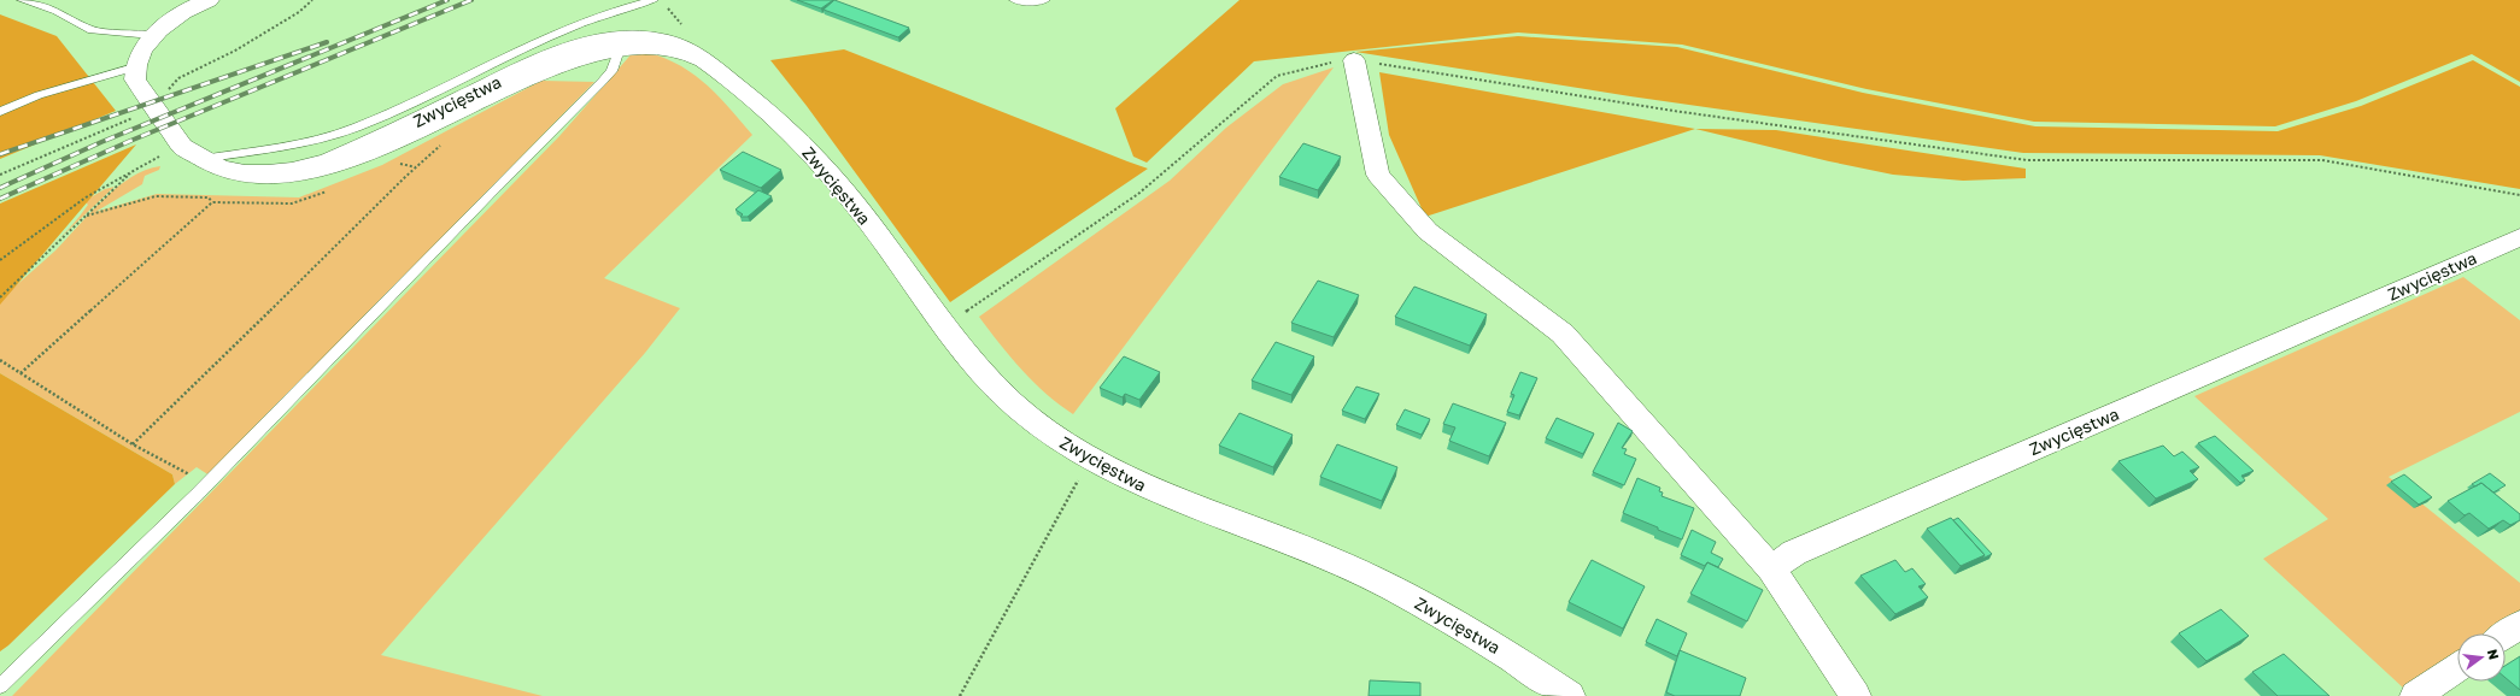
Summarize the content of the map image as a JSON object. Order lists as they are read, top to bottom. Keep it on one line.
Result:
{"streets":{"street":["Zwycięstwa"]},"north":"right"}
